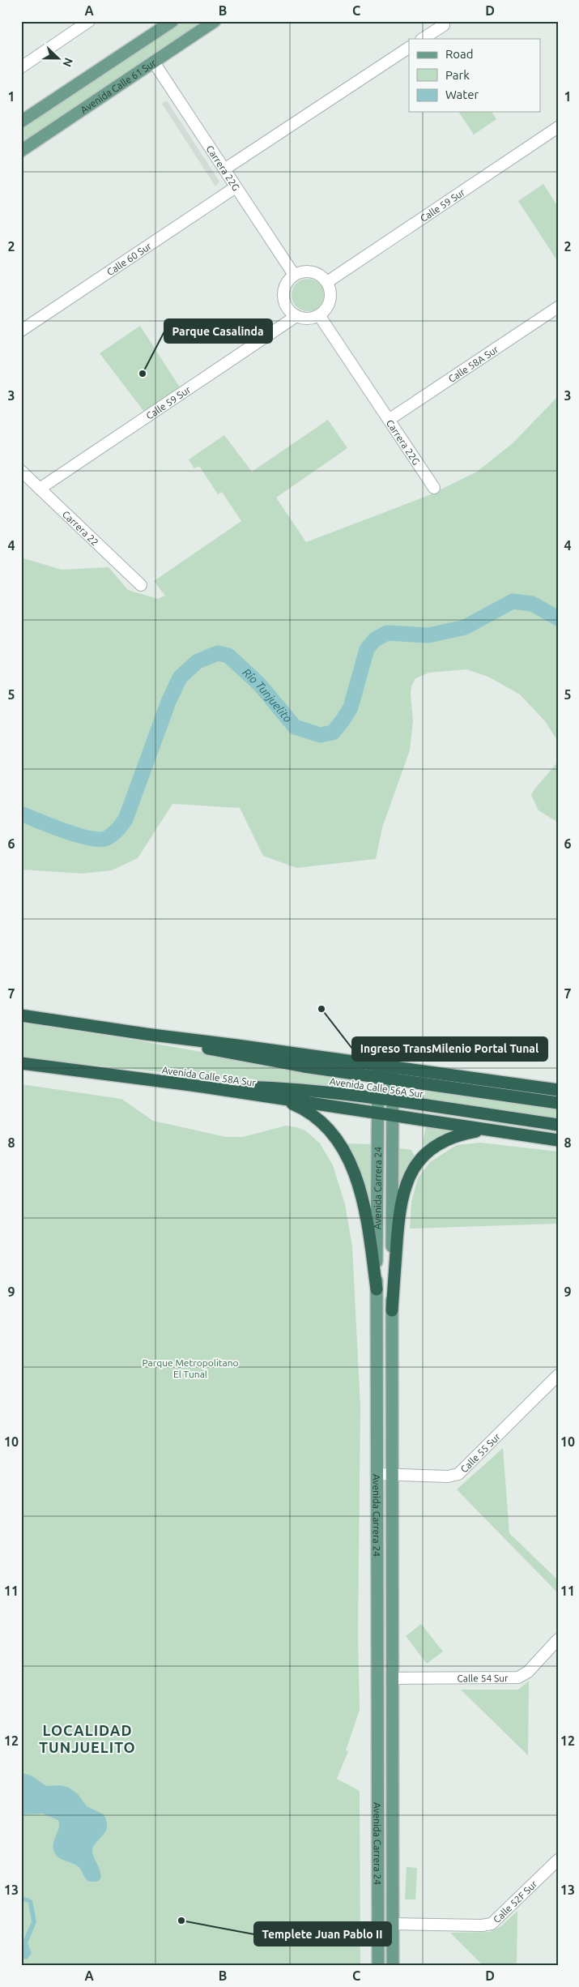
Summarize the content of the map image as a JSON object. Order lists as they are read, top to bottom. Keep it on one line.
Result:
{"streets":{"highway":["Avenida Calle 58A Sur","Avenida Calle 56A Sur"],"main road":["Avenida Calle 61 Sur","Avenida Carrera 24"],"street":["Carrera 22G","Calle 59 Sur","Calle 60 Sur","Calle 58A Sur","Carrera 22","Calle 55 Sur","Calle 54 Sur","Calle 52F Sur"]},"crossings":[["Avenida Calle 61 Sur","Carrera 22G"],["Carrera 22G","Calle 59 Sur"],["Carrera 22G","Calle 60 Sur"],["Carrera 22G","Calle 58A Sur"],["Calle 59 Sur","Carrera 22"],["Avenida Calle 58A Sur","Avenida Calle 56A Sur"],["Avenida Calle 58A Sur","Avenida Carrera 24"],["Avenida Calle 56A Sur","Avenida Carrera 24"],["Avenida Carrera 24","Calle 55 Sur"],["Avenida Carrera 24","Calle 54 Sur"],["Avenida Carrera 24","Calle 52F Sur"]],"districts":["LOCALIDAD TUNJUELITO"],"water":["Río Tunjuelito"],"parks":["Parque Metropolitano El Tunal"],"places":["Parque Casalinda","Ingreso TransMilenio Portal Tunal","Templete Juan Pablo II"],"legend":["Road","Park","Water"],"north":"right","grid":{"columns":["A","B","C","D"],"rows":["1","2","3","4","5","6","7","8","9","10","11","12","13"]}}
